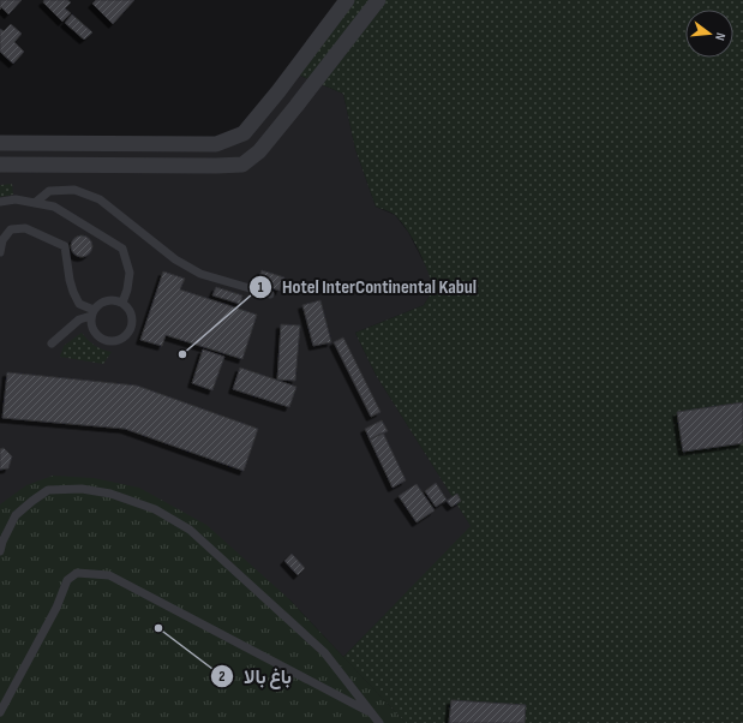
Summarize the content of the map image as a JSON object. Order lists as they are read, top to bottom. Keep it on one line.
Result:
{"places":["Hotel InterContinental Kabul","باغ بالا"],"north":"right"}
